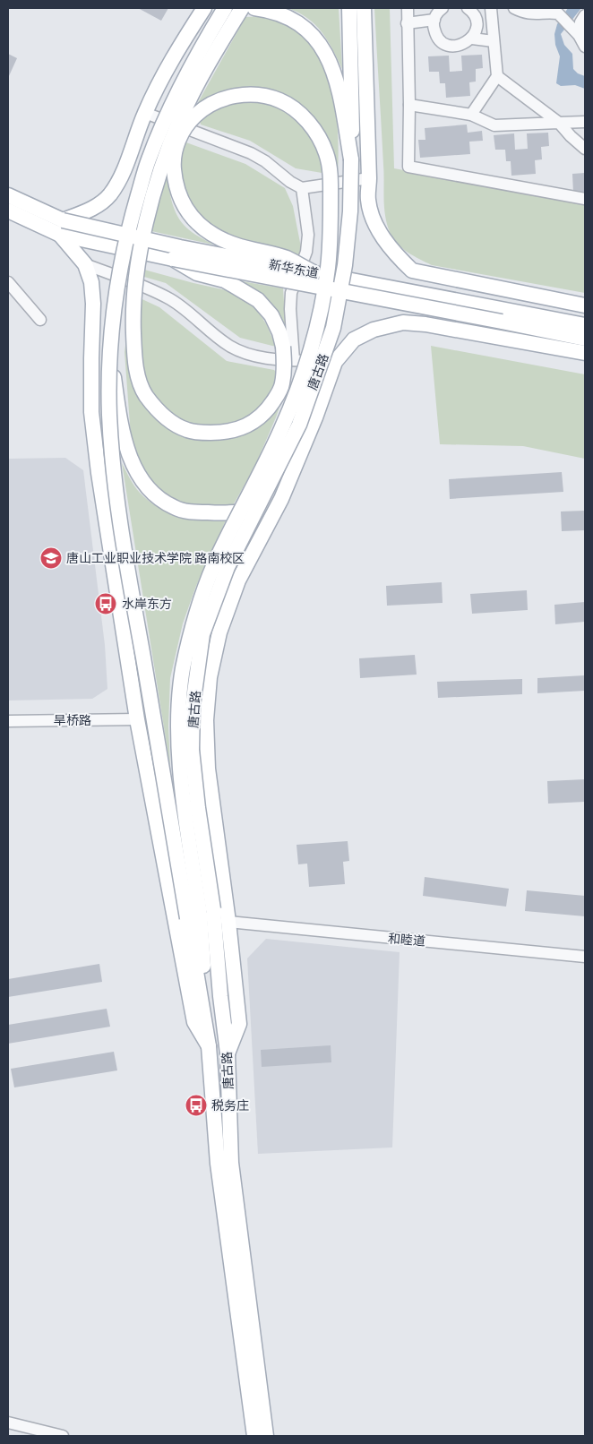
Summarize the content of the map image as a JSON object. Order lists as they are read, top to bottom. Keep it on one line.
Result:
{"streets":{"main road":["新华东道","唐古路"],"street":["旱桥路","和睦道"]},"places":{"school or university":["唐山工业职业技术学院 路南校区"],"bus stop":["水岸东方","税务庄"]}}
